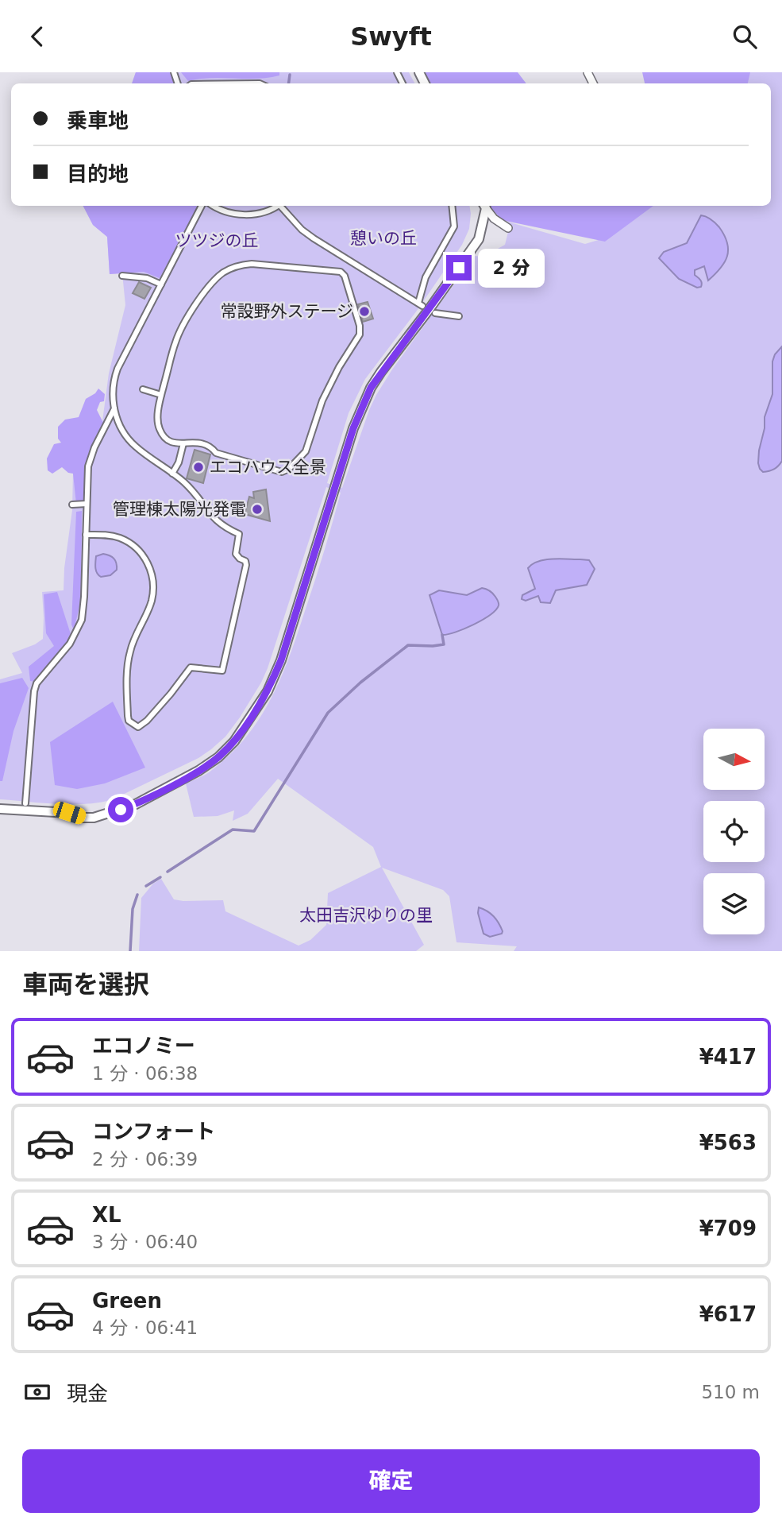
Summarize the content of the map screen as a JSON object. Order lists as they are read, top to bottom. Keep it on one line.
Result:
{"parks":["憩いの丘","ツツジの丘","太田吉沢ゆりの里"],"places":["常設野外ステージ","エコハウス全景","管理棟太陽光発電"],"north":"right","page":{"header":"Swyft","banner":["乗車地","目的地"],"bubble":"2 分","heading":"車両を選択","list":[{"name":"エコノミー","note":"1 分 · 06:38","value":"¥417"},{"name":"コンフォート","note":"2 分 · 06:39","value":"¥563"},{"name":"XL","note":"3 分 · 06:40","value":"¥709"},{"name":"Green","note":"4 分 · 06:41","value":"¥617"}],"pay":["現金","510 m"],"buttons":"確定"}}
